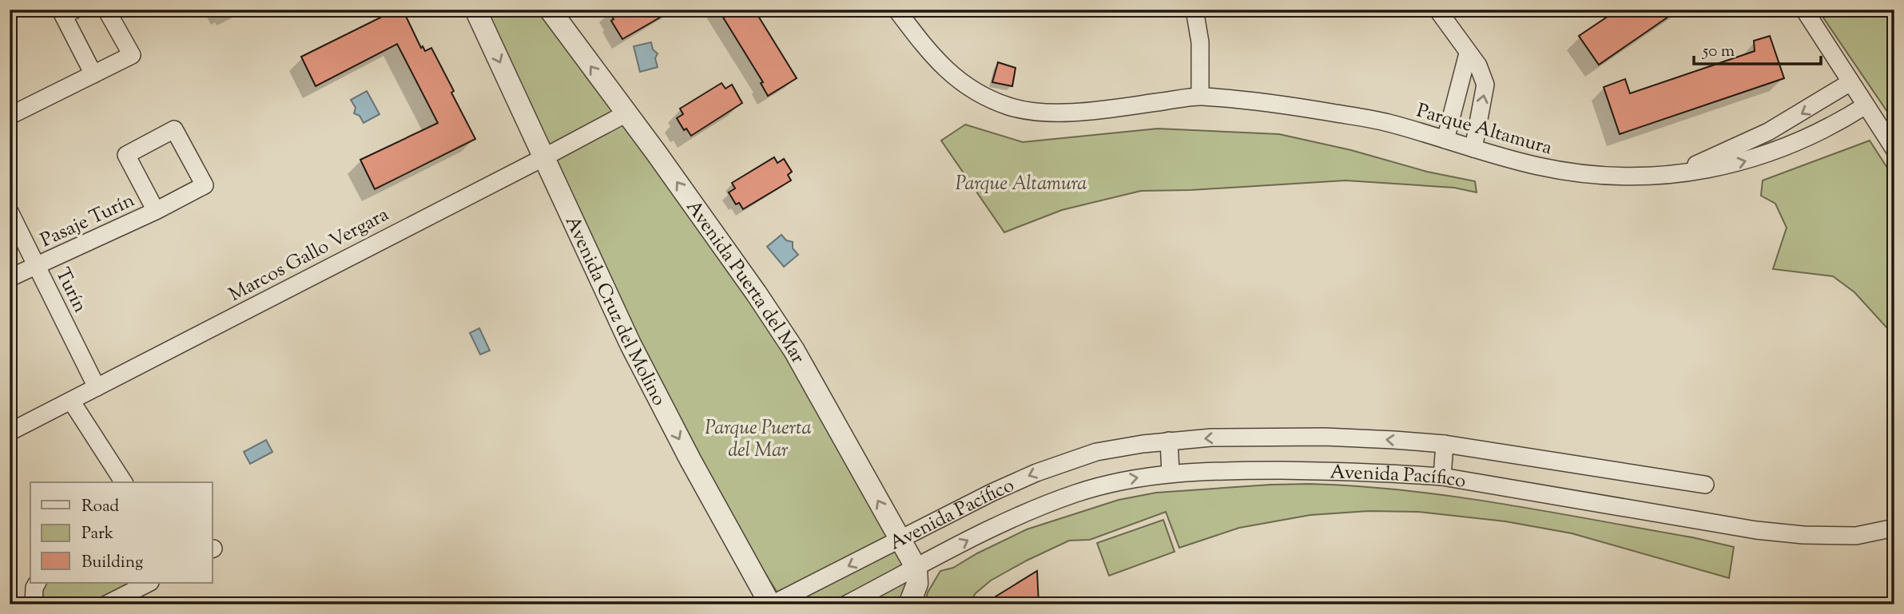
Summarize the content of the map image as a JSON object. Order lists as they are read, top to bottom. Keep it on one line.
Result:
{"streets":{"street":["Parque Altamura","Pasaje Turín","Marcos Gallo Vergara","Avenida Puerta del Mar","Turín","Avenida Cruz del Molino","Avenida Pacífico"]},"crossings":[["Pasaje Turín","Turín"],["Marcos Gallo Vergara","Avenida Puerta del Mar"],["Marcos Gallo Vergara","Turín"],["Marcos Gallo Vergara","Avenida Cruz del Molino"],["Avenida Puerta del Mar","Avenida Pacífico"],["Avenida Cruz del Molino","Avenida Pacífico"]],"one_way":["Avenida Puerta del Mar","Avenida Cruz del Molino"],"parks":["Parque Altamura","Parque Puerta del Mar"],"legend":["Road","Park","Building"],"scale_bar":"50 m"}
